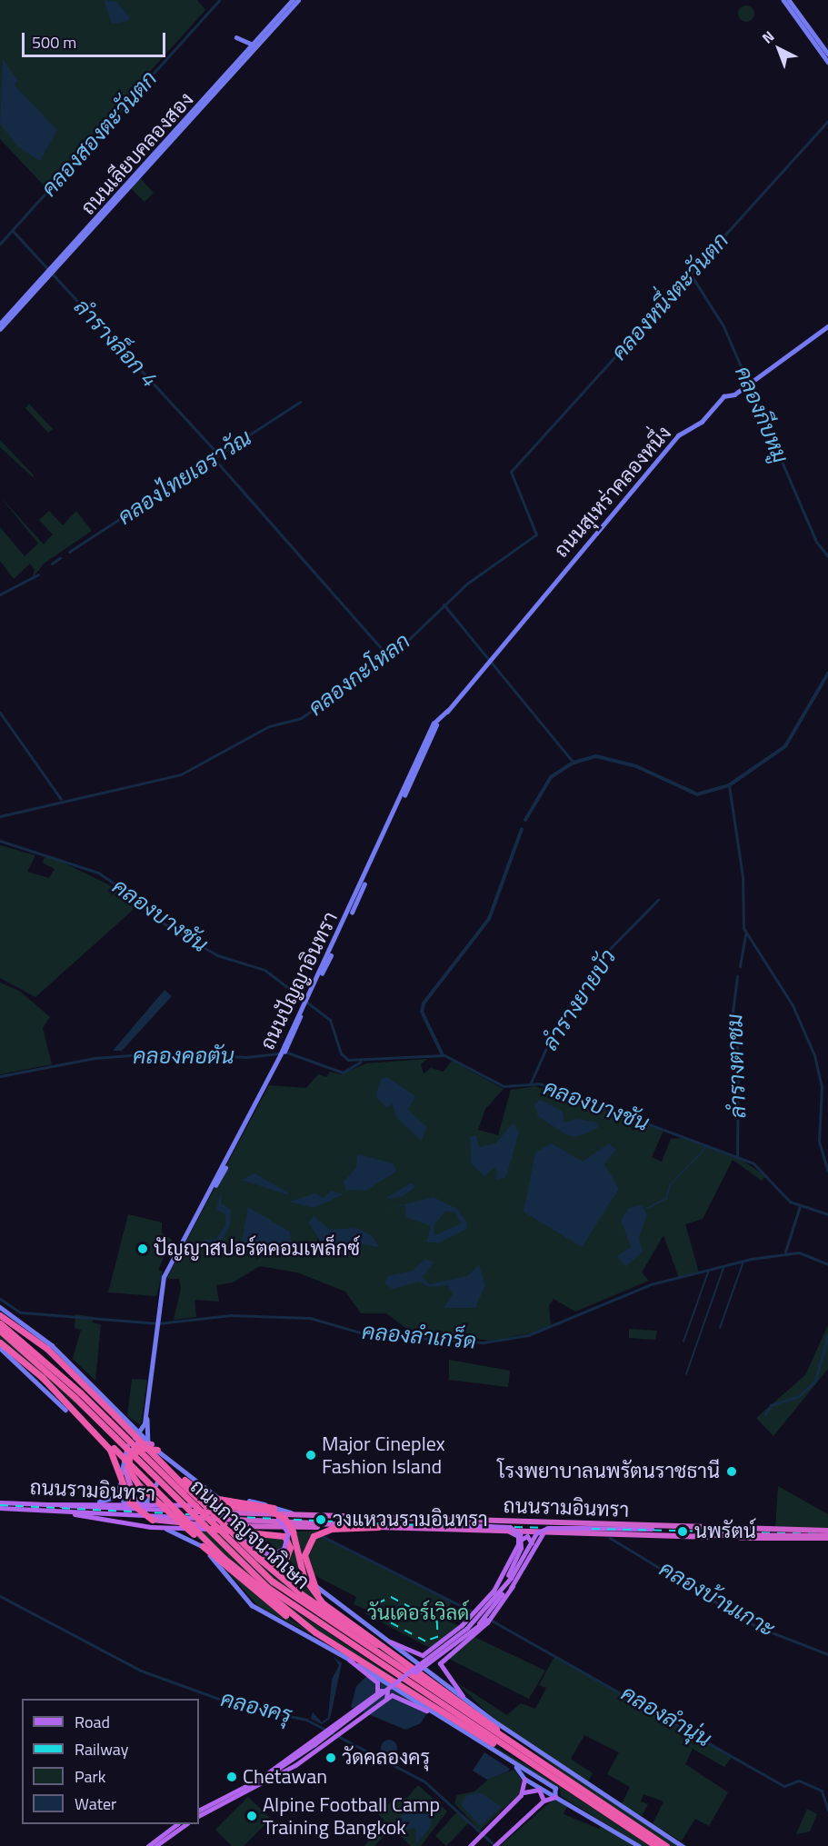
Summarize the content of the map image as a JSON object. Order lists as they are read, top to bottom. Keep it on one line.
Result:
{"streets":{"highway":["ถนนรามอินทรา","ถนนกาญจนาภิเษก"],"main road":["ถนนเลียบคลองสอง","ถนนสุเหร่าคลองหนึ่ง","ถนนปัญญาอินทรา"]},"crossings":[["ถนนสุเหร่าคลองหนึ่ง","ถนนปัญญาอินทรา"]],"water":["คลองสองตะวันตก","คลองหนึ่งตะวันตก","ลำรางล็อก 4","คลองกีบหมู","คลองไทยเอราวัณ","คลองกะโหลก","คลองบางชัน","ลำรางยายบัว","คลองคอตัน","ลำรางตาชม","คลองลำเกร็ด","คลองบ้านเกาะ","คลองครุ","คลองลำนุ่น"],"parks":["วันเดอร์เวิลด์"],"places":["ปัญญาสปอร์ตคอมเพล็กซ์","Major Cineplex Fashion Island","โรงพยาบาลนพรัตนราชธานี","วงแหวนรามอินทรา","นพรัตน์","วัดคลองครุ","Chetawan","Alpine Football Camp Training Bangkok"],"legend":["Road","Railway","Park","Water"],"scale_bar":"500 m","north":"top left"}
